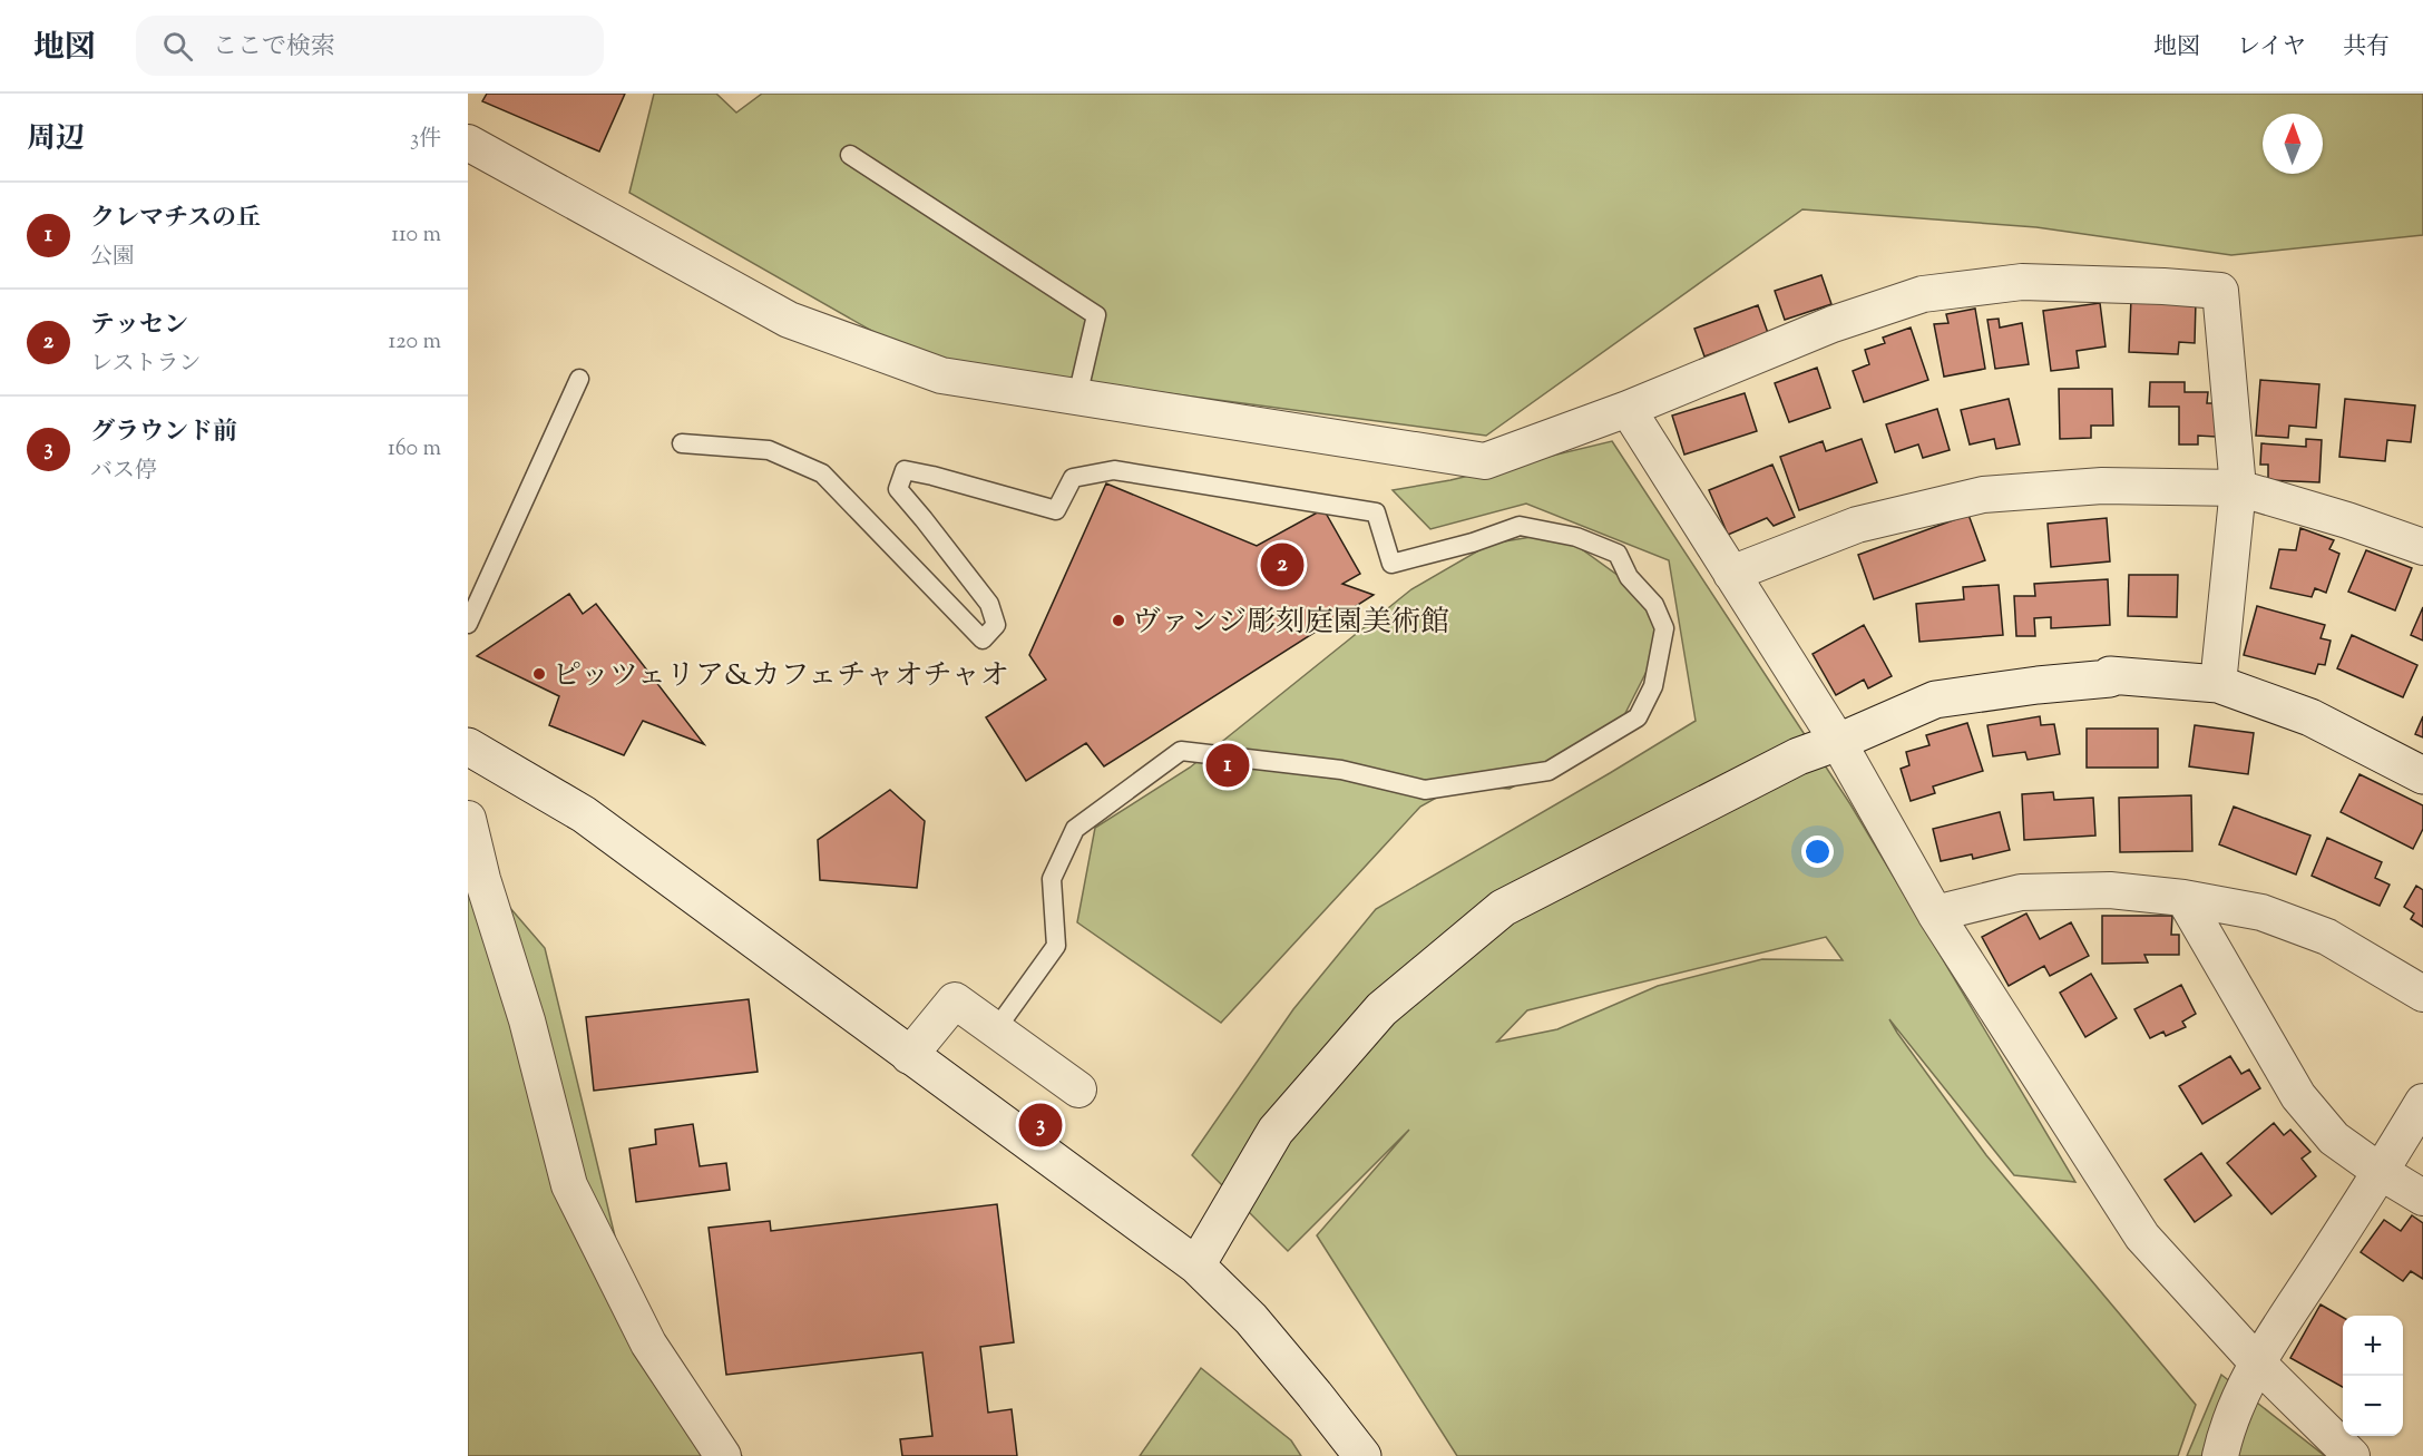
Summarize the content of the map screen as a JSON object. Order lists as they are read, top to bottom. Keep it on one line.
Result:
{"places":["ヴァンジ彫刻庭園美術館","ピッツェリア&カフェチャオチャオ"],"north":"top","page":{"header":"地図","search":"ここで検索","nav":["地図","レイヤ","共有"],"heading":["周辺","3件"],"list":[{"mark":"1","name":"クレマチスの丘","note":"公園","value":"110 m"},{"mark":"2","name":"テッセン","note":"レストラン","value":"120 m"},{"mark":"3","name":"グラウンド前","note":"バス停","value":"160 m"}],"pins":["2","1","3"],"map_buttons":["+","−"]}}
